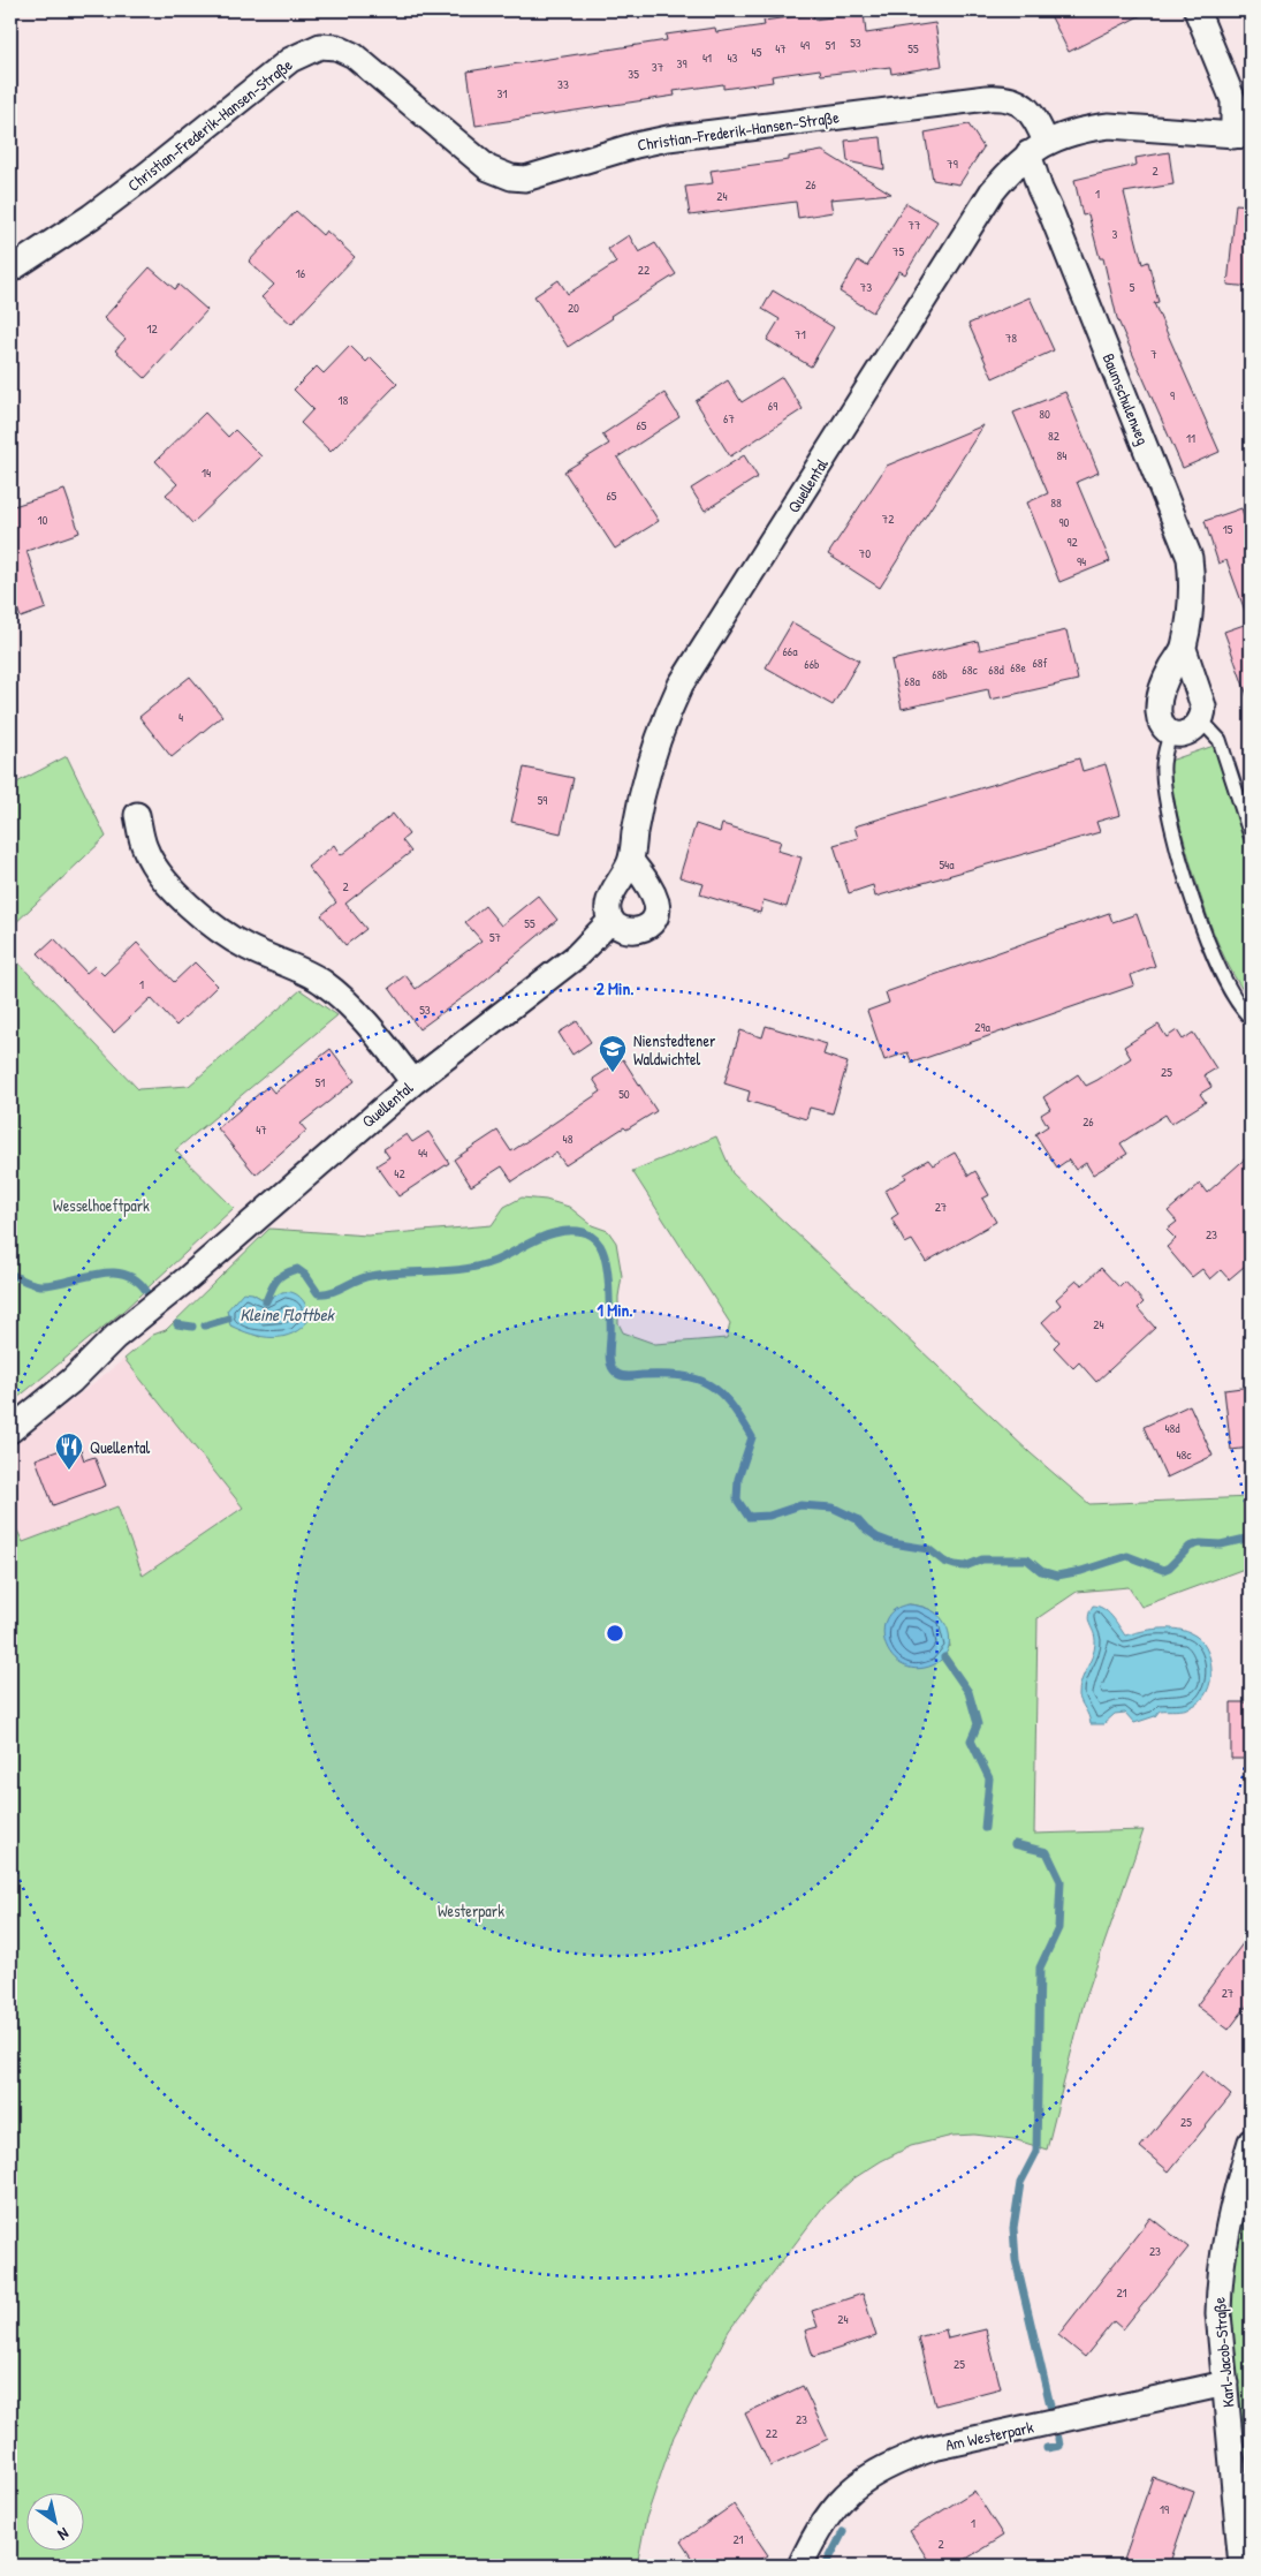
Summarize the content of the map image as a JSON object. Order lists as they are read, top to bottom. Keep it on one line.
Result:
{"streets":{"street":["Christian-Frederik-Hansen-Straße","Baumschulenweg","Quellental","Karl-Jacob-Straße","Am Westerpark"]},"crossings":[["Christian-Frederik-Hansen-Straße","Baumschulenweg"],["Christian-Frederik-Hansen-Straße","Quellental"],["Baumschulenweg","Quellental"],["Karl-Jacob-Straße","Am Westerpark"]],"water":["Kleine Flottbek"],"parks":["Wesselhoeftpark","Westerpark"],"places":{"school or university":["Nienstedtener Waldwichtel"],"restaurant":["Quellental"]},"house_numbers":["53","49","51","47","55","45","41","43","39","37","35","33","31","79","2","26","1","24","77","3","75","22","16","73","5","20","12","71","78","7","9","18","69","80","67","65","82","11","84","14","65","88","72","10","90","15","92","70","94","66a","68f","66b","68e","68c","68d","68b","68a","4","59","54a","2","55","57","1","53","29a","25","51","50","26","47","48","44","42","27","23","24","48d","48c","27","25","23","21","24","25","23","22","19","1","21","2"],"north":"bottom right","rings":["2 Min.","1 Min."]}
